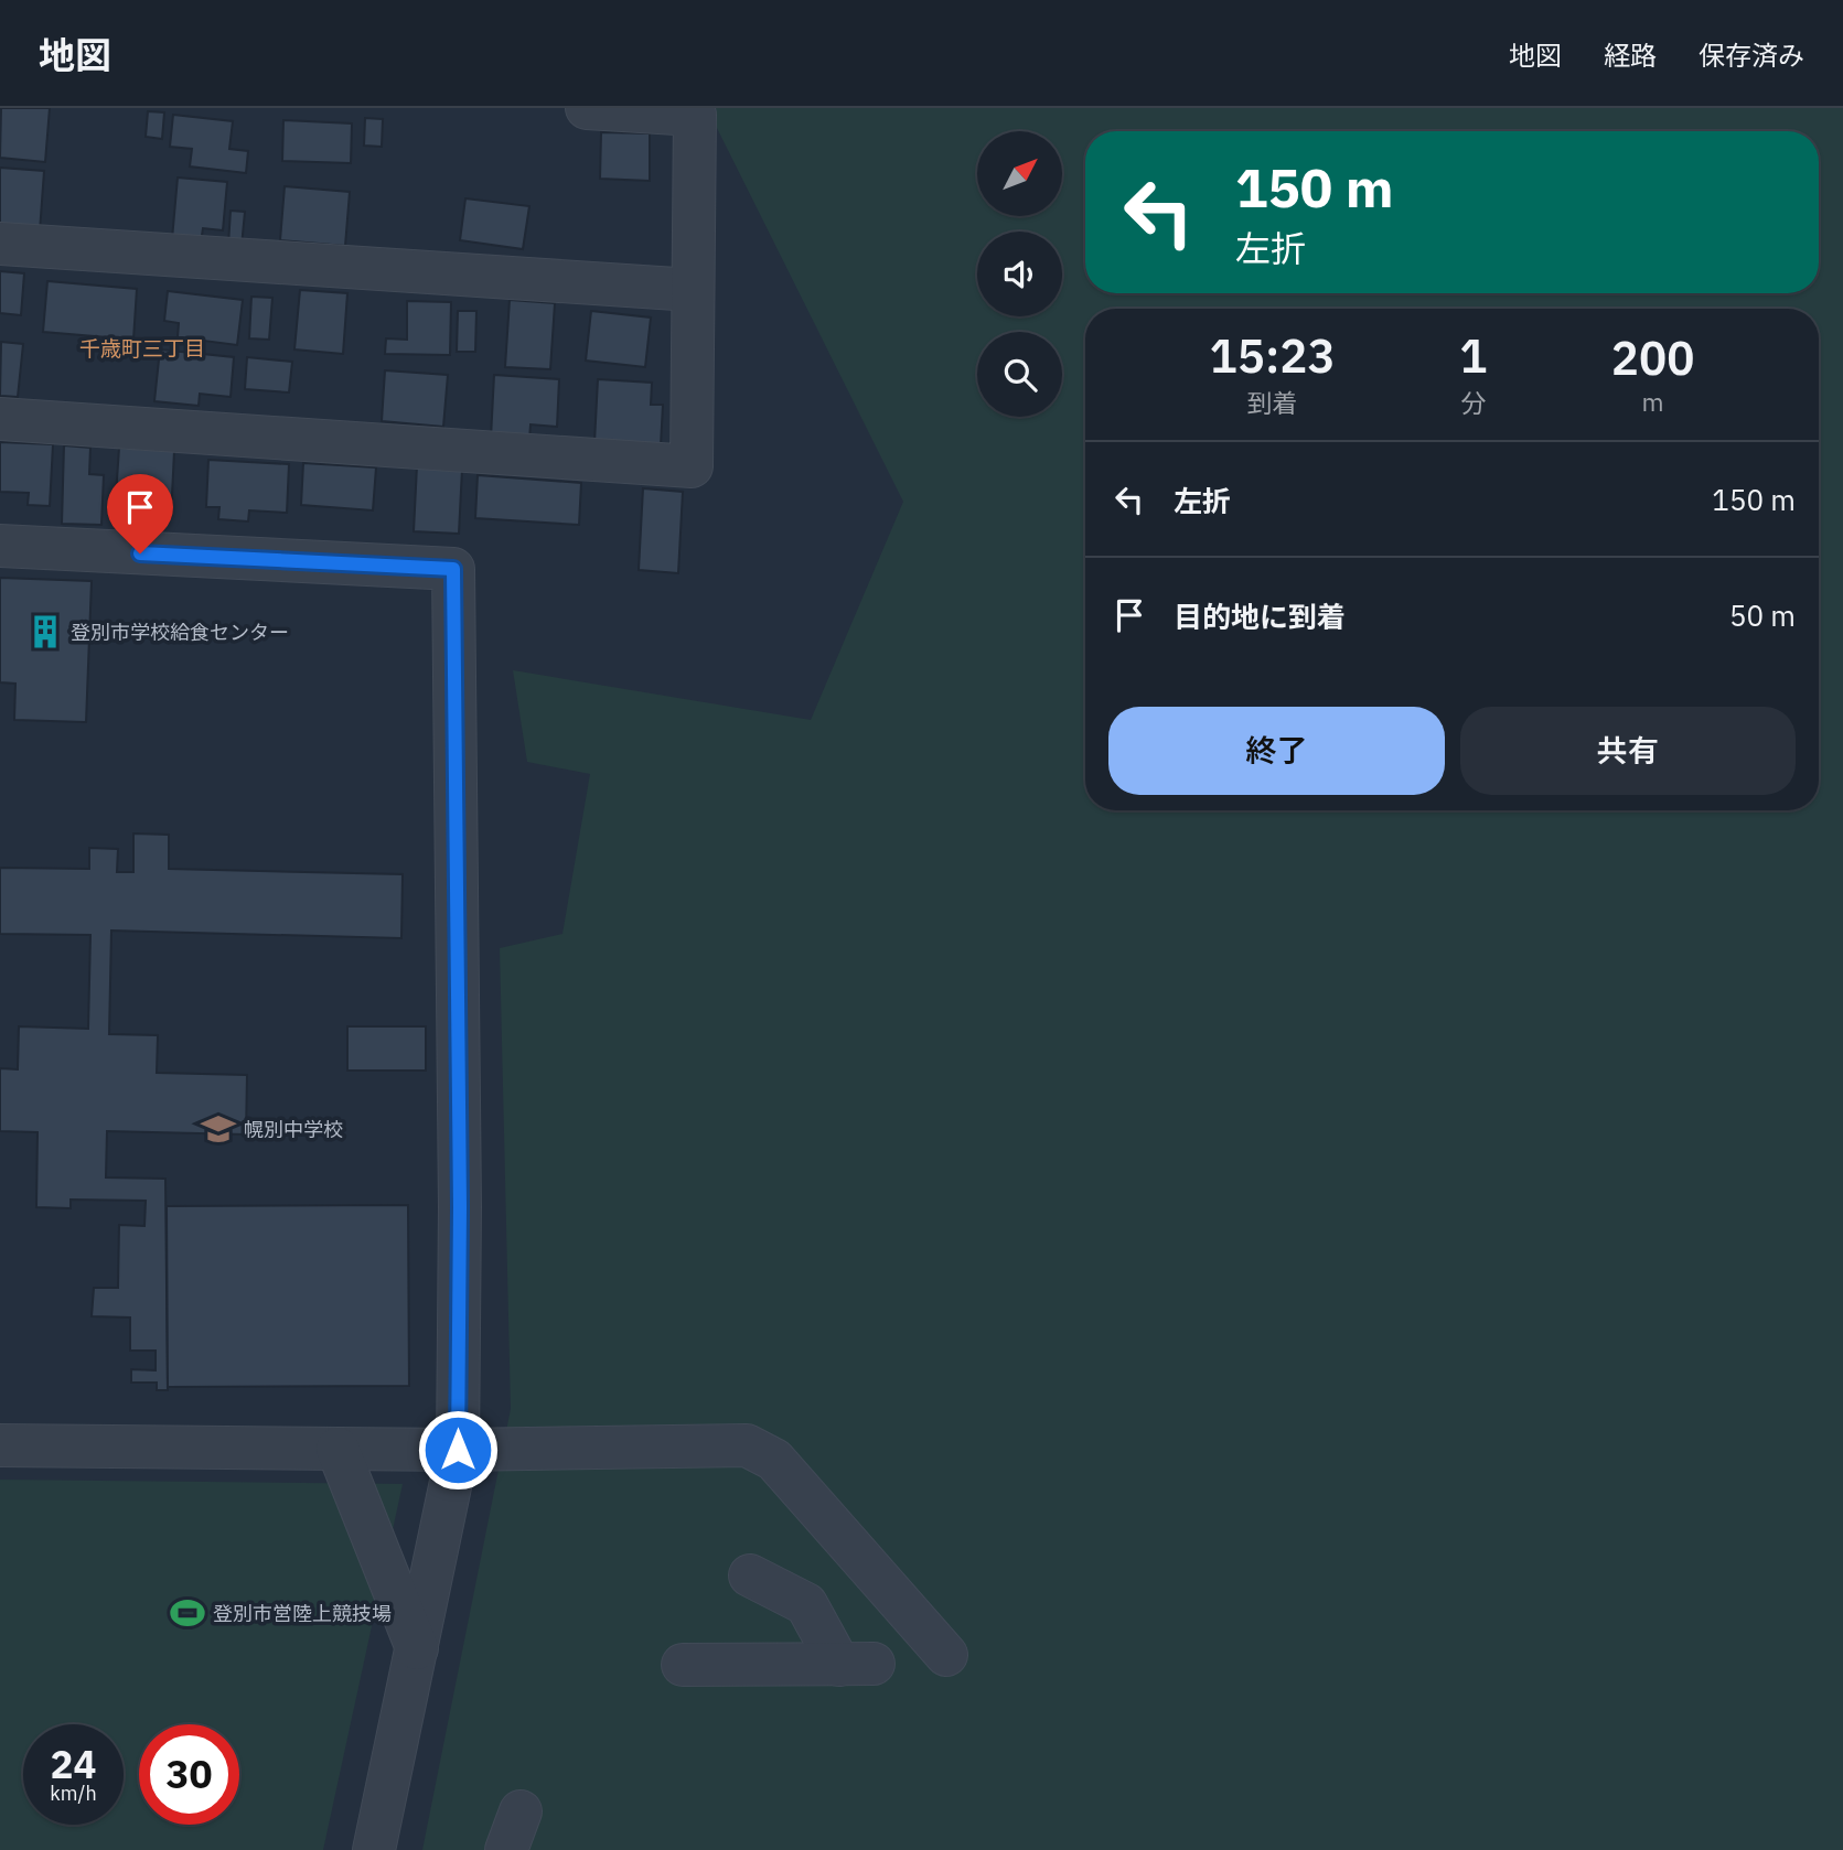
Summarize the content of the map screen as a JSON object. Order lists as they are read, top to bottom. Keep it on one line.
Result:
{"districts":["千歳町三丁目"],"places":{"building":["登別市学校給食センター"],"school or university":["幌別中学校"],"sports":["登別市営陸上競技場"]},"north":"top right","page":{"header":"地図","nav":["地図","経路","保存済み"],"turn":["150 m","左折"],"eta":["15:23","到着","1","分","200","m"],"list":[{"name":"左折","value":"150 m"},{"name":"目的地に到着","value":"50 m"}],"buttons":["終了","共有"],"speed":"24 km/h","limit":"30"}}
